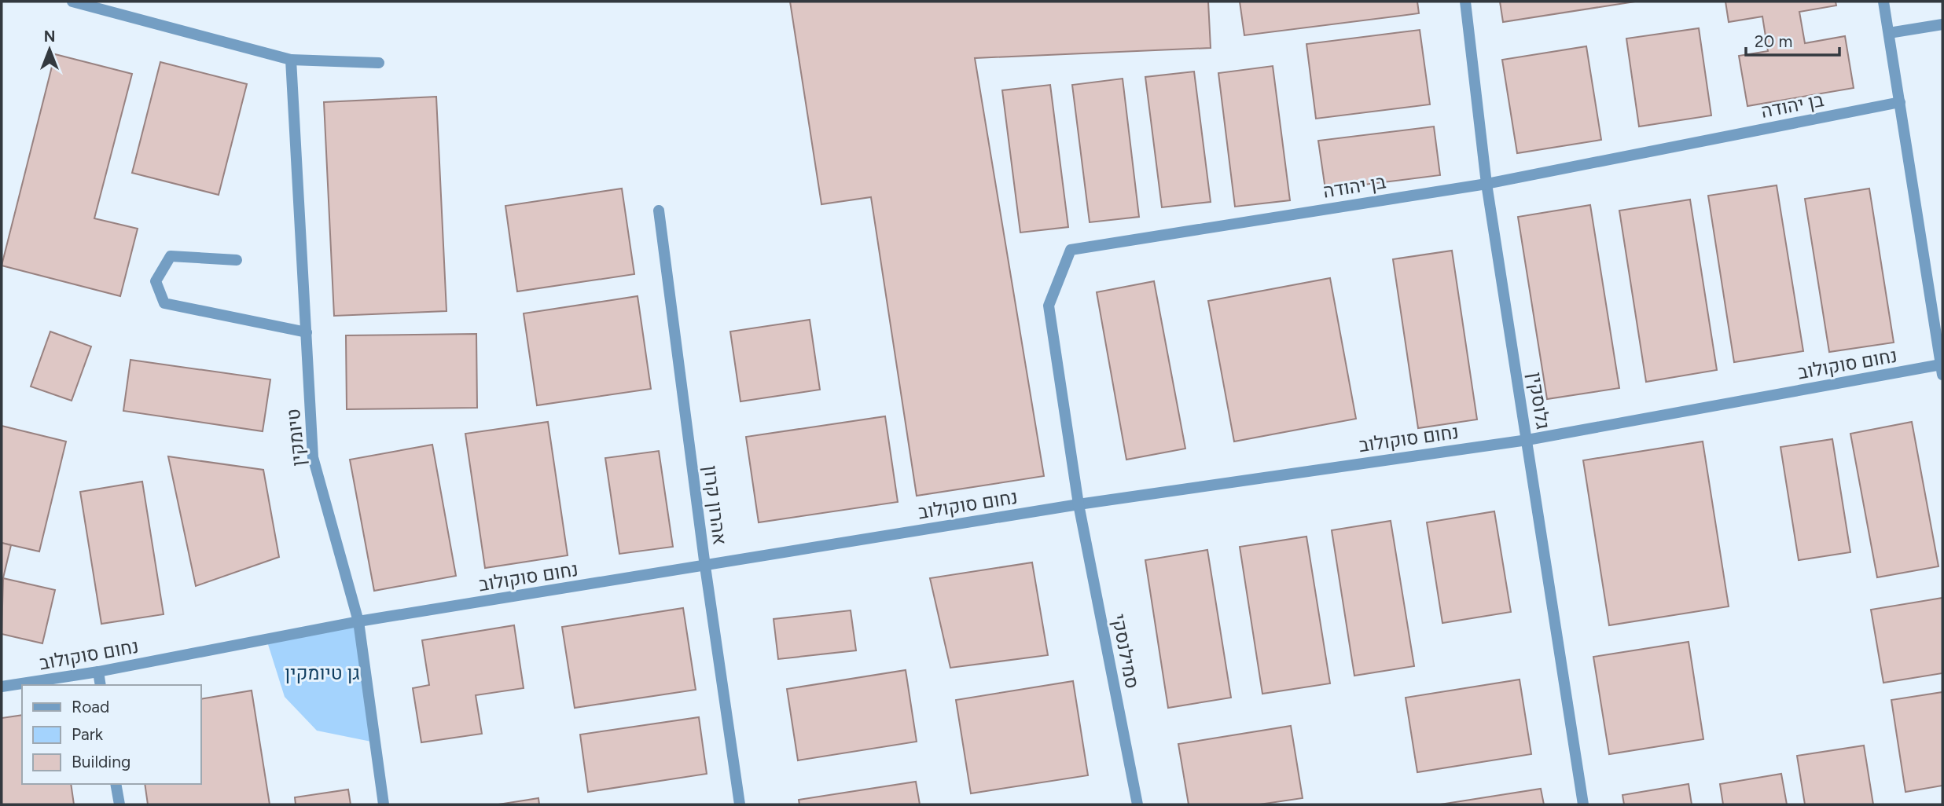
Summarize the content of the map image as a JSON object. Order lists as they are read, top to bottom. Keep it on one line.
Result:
{"streets":{"street":["בן יהודה","נחום סוקולוב","גלוסקין","טיומקין","אהרון קרון","סמילנסקי"]},"crossings":[["בן יהודה","נחום סוקולוב"],["בן יהודה","גלוסקין"],["בן יהודה","סמילנסקי"],["נחום סוקולוב","גלוסקין"],["נחום סוקולוב","טיומקין"],["נחום סוקולוב","אהרון קרון"],["נחום סוקולוב","סמילנסקי"]],"parks":["גן טיומקין"],"legend":["Road","Park","Building"],"scale_bar":"20 m","north":"top"}
